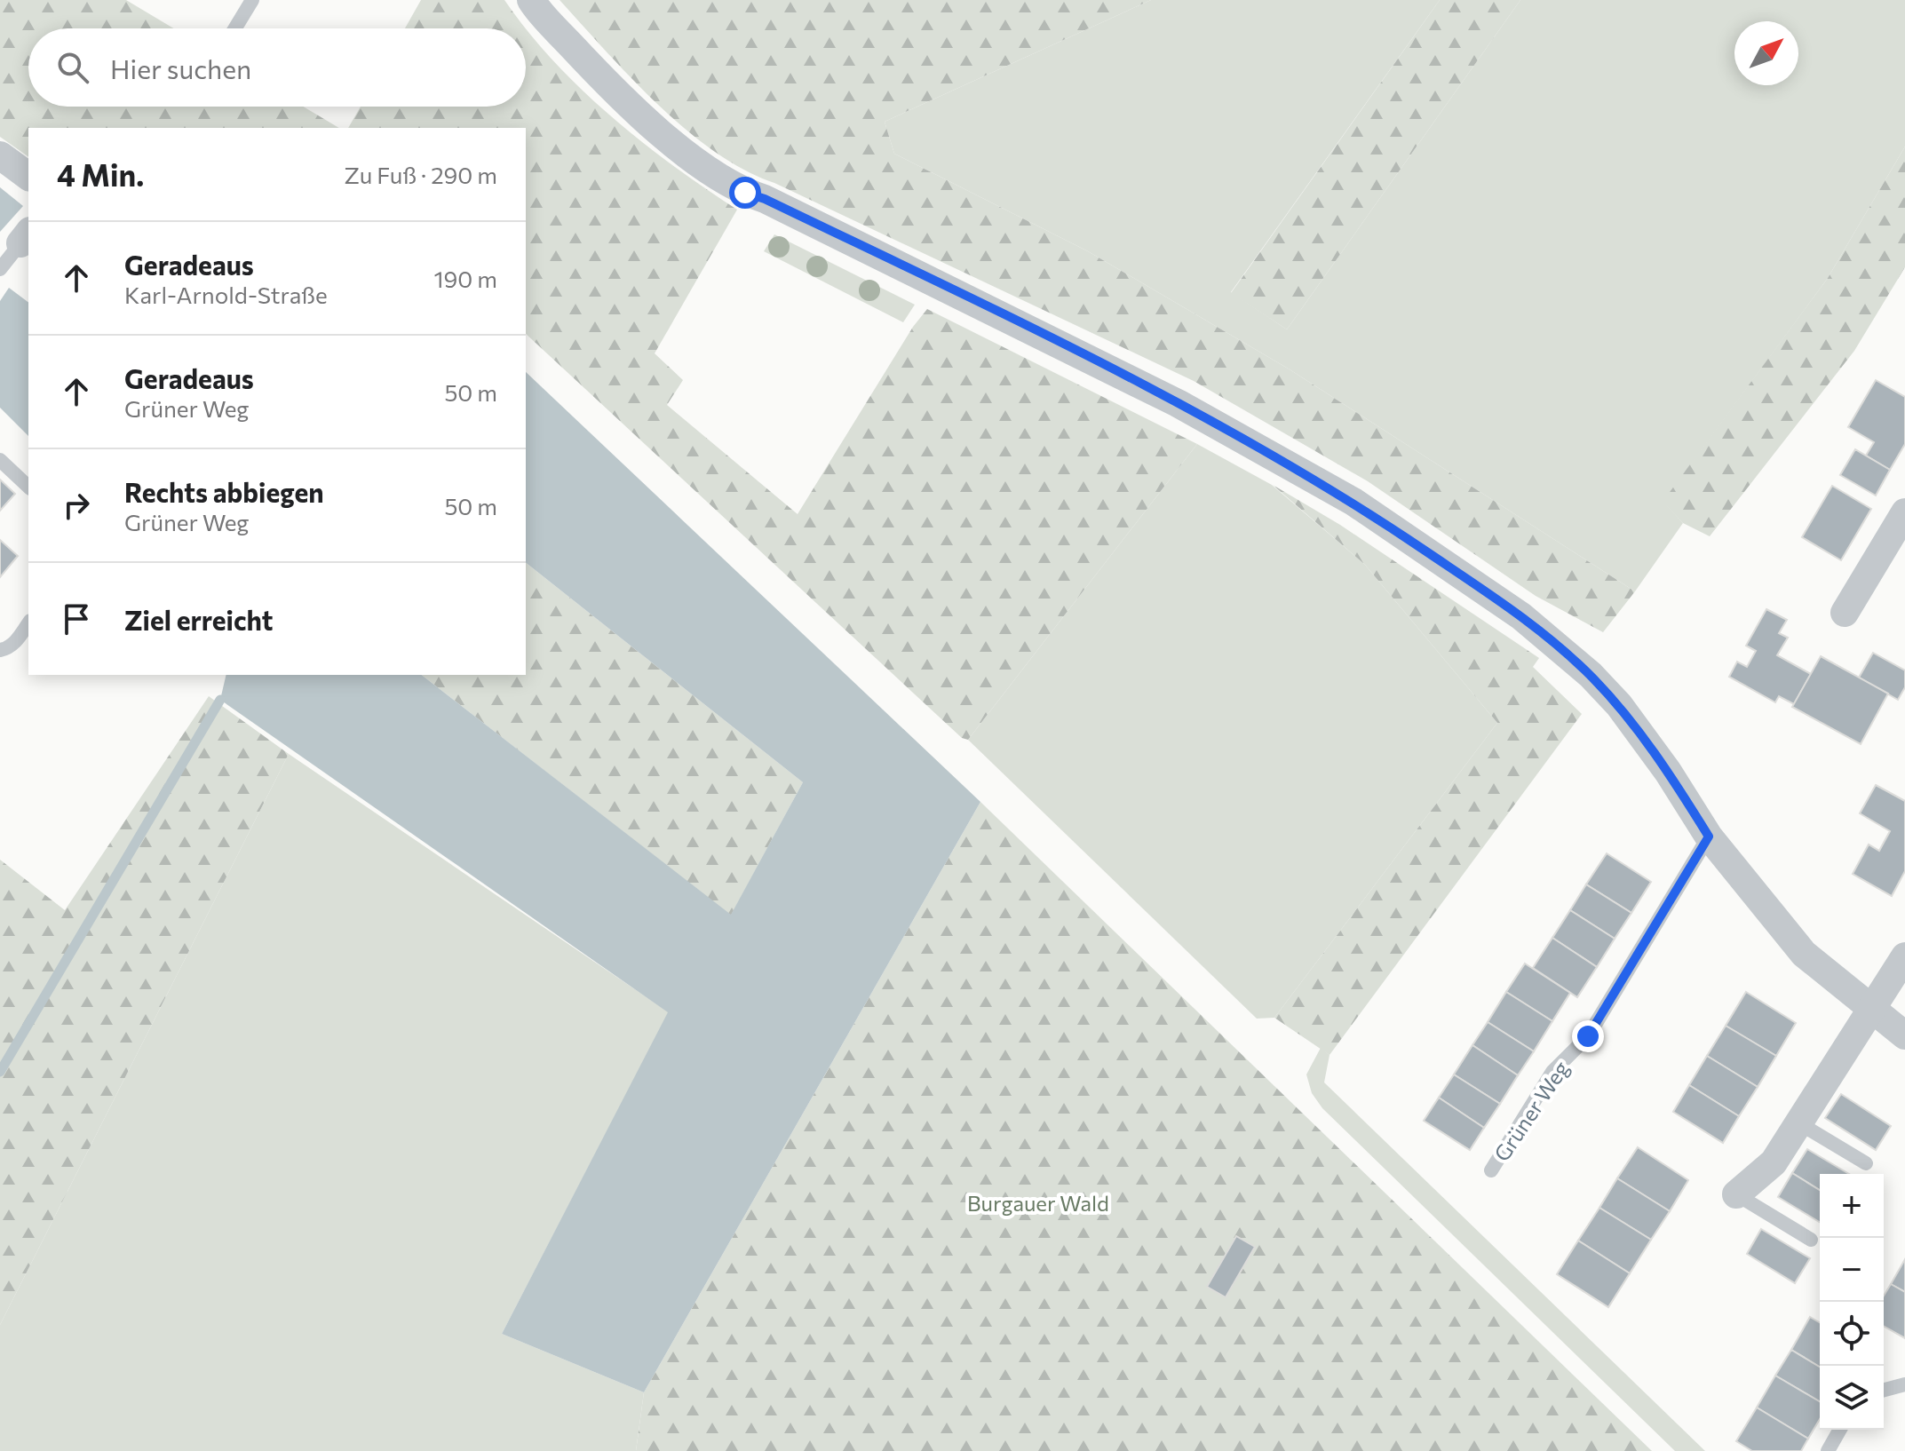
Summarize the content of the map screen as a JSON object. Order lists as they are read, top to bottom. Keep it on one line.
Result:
{"streets":{"lane":["Grüner Weg"]},"parks":["Burgauer Wald"],"north":"top right","page":{"search":"Hier suchen","heading":["4 Min.","Zu Fuß · 290 m"],"list":[["Geradeaus","Karl-Arnold-Straße","190 m"],["Geradeaus","Grüner Weg","50 m"],["Rechts abbiegen","Grüner Weg","50 m"],"Ziel erreicht"],"map_buttons":["+","−"]}}
